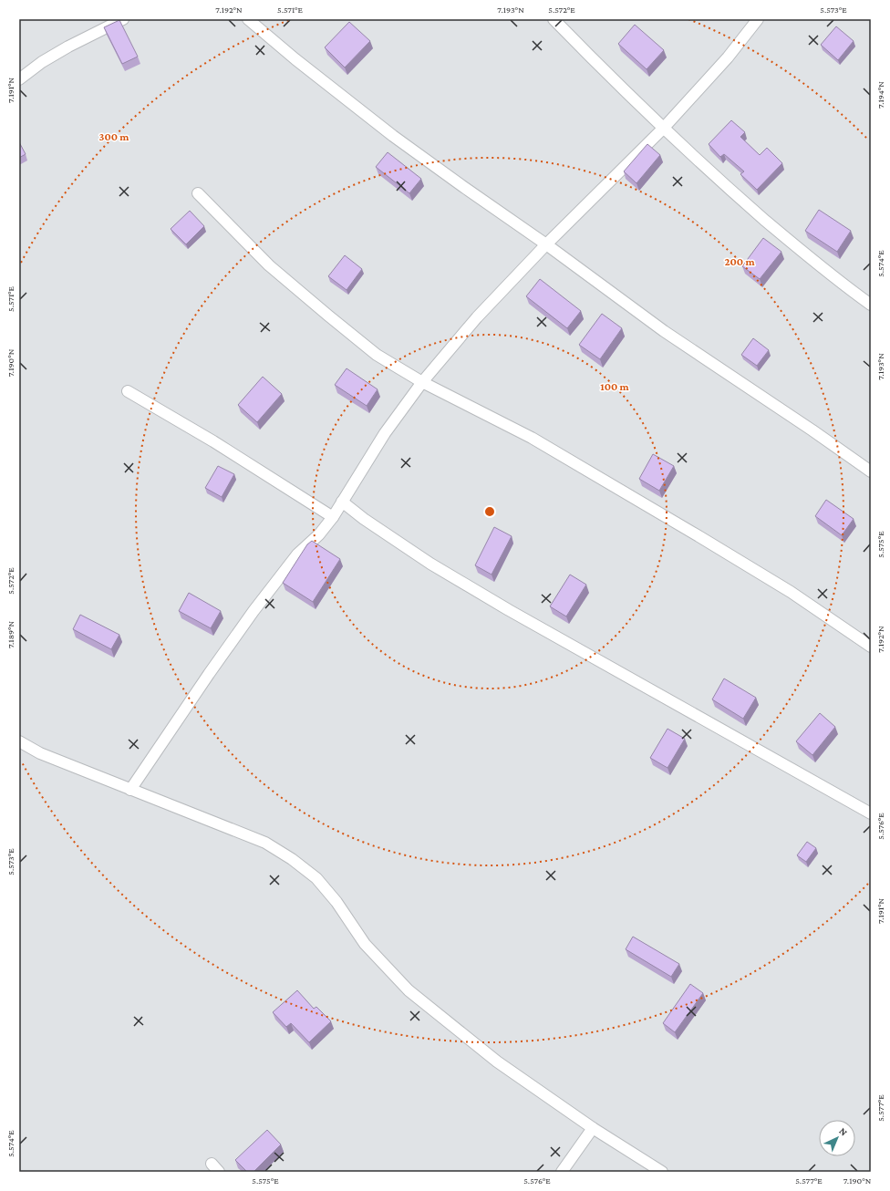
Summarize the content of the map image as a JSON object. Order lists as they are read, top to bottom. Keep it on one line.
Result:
{"north":"top right","coordinates":["7.192°N","5.571°E","7.193°N","5.572°E","5.573°E","7.191°N","7.194°N","5.574°E","7.190°N","5.575°E","7.189°N","5.576°E","5.577°E"],"rings":["300 m","200 m","100 m"]}
